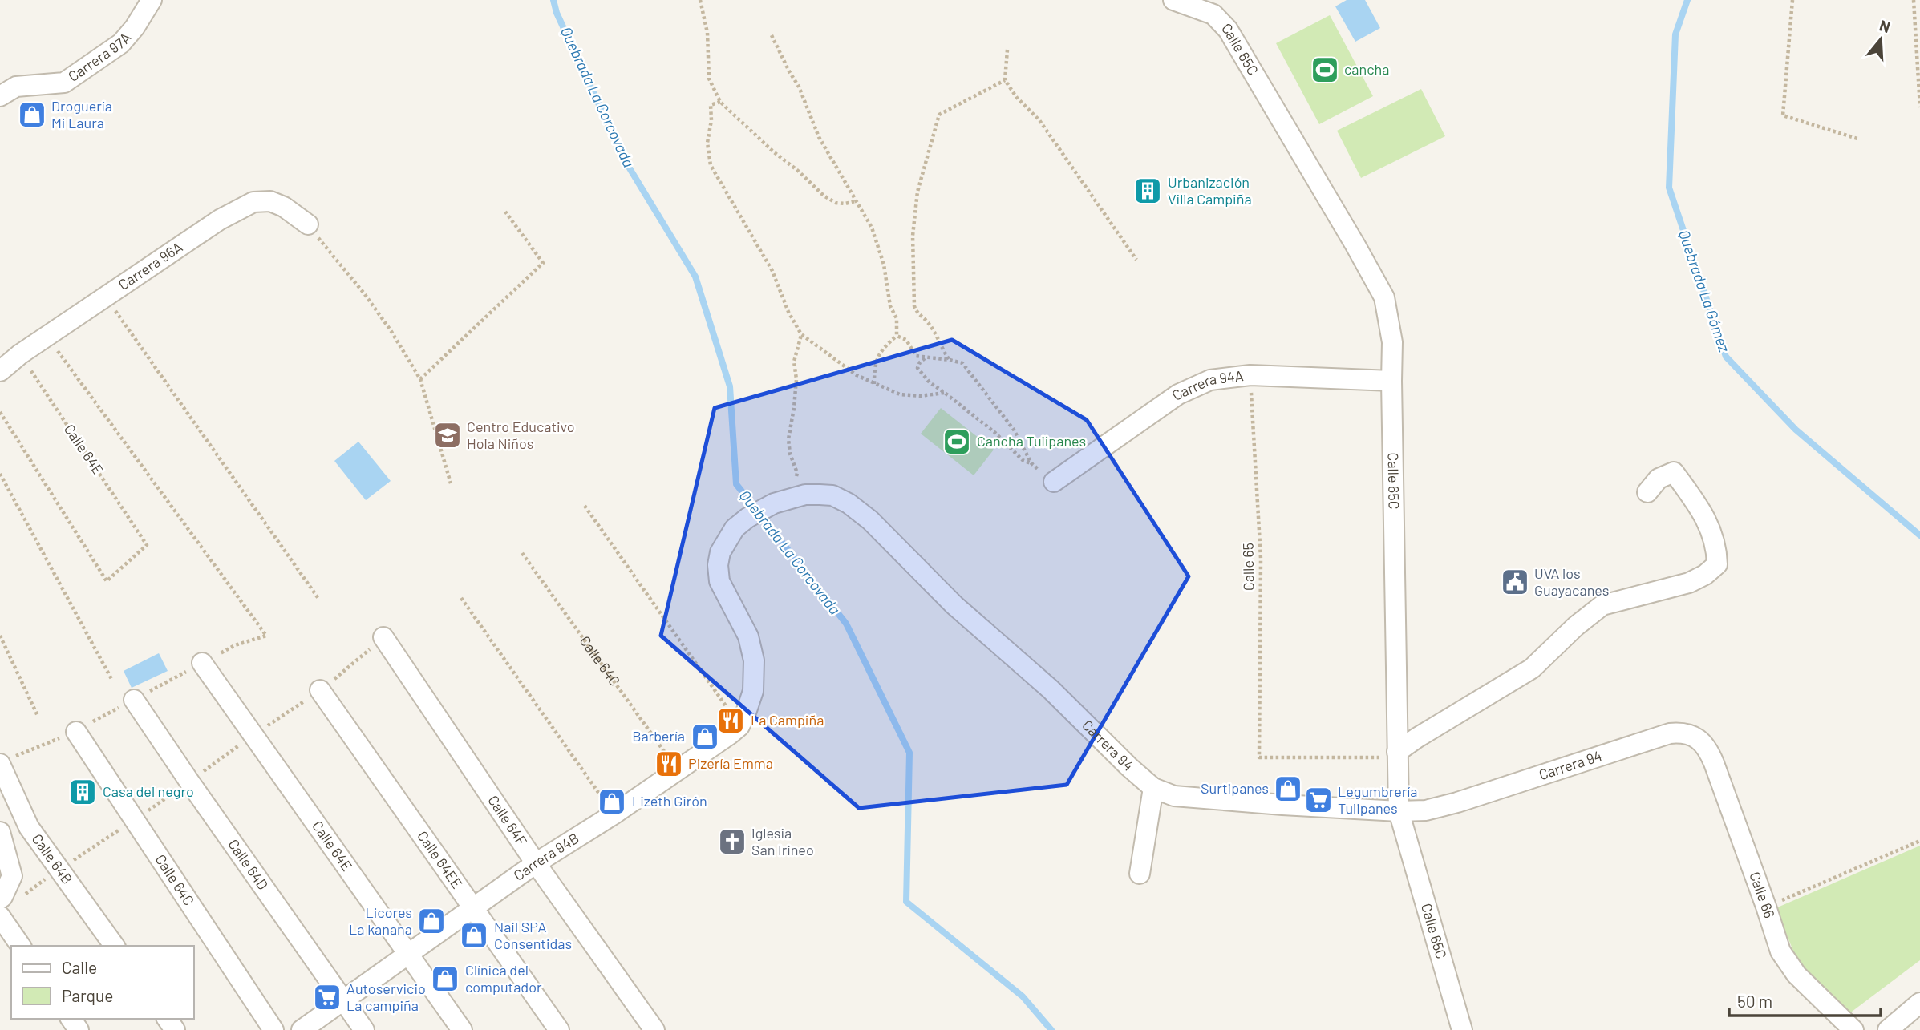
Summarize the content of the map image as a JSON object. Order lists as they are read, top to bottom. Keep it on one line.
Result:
{"streets":{"street":["Calle 65C","Carrera 97A","Carrera 96A","Carrera 94A","Calle 64E","Calle 64C","Carrera 94","Calle 64F","Carrera 94B","Calle 64B","Calle 64EE","Calle 64D","Calle 66"],"path":["Calle 65"]},"crossings":[["Calle 65C","Carrera 94A"],["Calle 65C","Calle 65"],["Calle 65C","Carrera 94"],["Carrera 96A","Calle 64E"],["Carrera 94A","Calle 65"],["Calle 64E","Carrera 94B"],["Calle 64C","Carrera 94B"],["Carrera 94","Carrera 94B"],["Carrera 94","Calle 66"],["Calle 64F","Carrera 94B"],["Carrera 94B","Calle 64EE"],["Carrera 94B","Calle 64D"]],"water":["Quebrada La Corcovada","Quebrada La Gómez"],"places":{"sports":["cancha","Cancha Tulipanes"],"shop":["Droguería Mi Laura","Barbería","Surtipanes","Lizeth Girón","Licores La kanana","Nail SPA Consentidas","Clínica del computador"],"building":["Urbanización Villa Campiña","Casa del negro"],"school or university":["Centro Educativo Hola Niños"],"public building":["UVA los Guayacanes"],"restaurant":["La Campiña","Pizería Emma"],"supermarket":["Legumbrería Tulipanes","Autoservicio La campiña"],"church":["Iglesia San Irineo"]},"legend":["Calle","Parque"],"scale_bar":"50 m","north":"top"}
